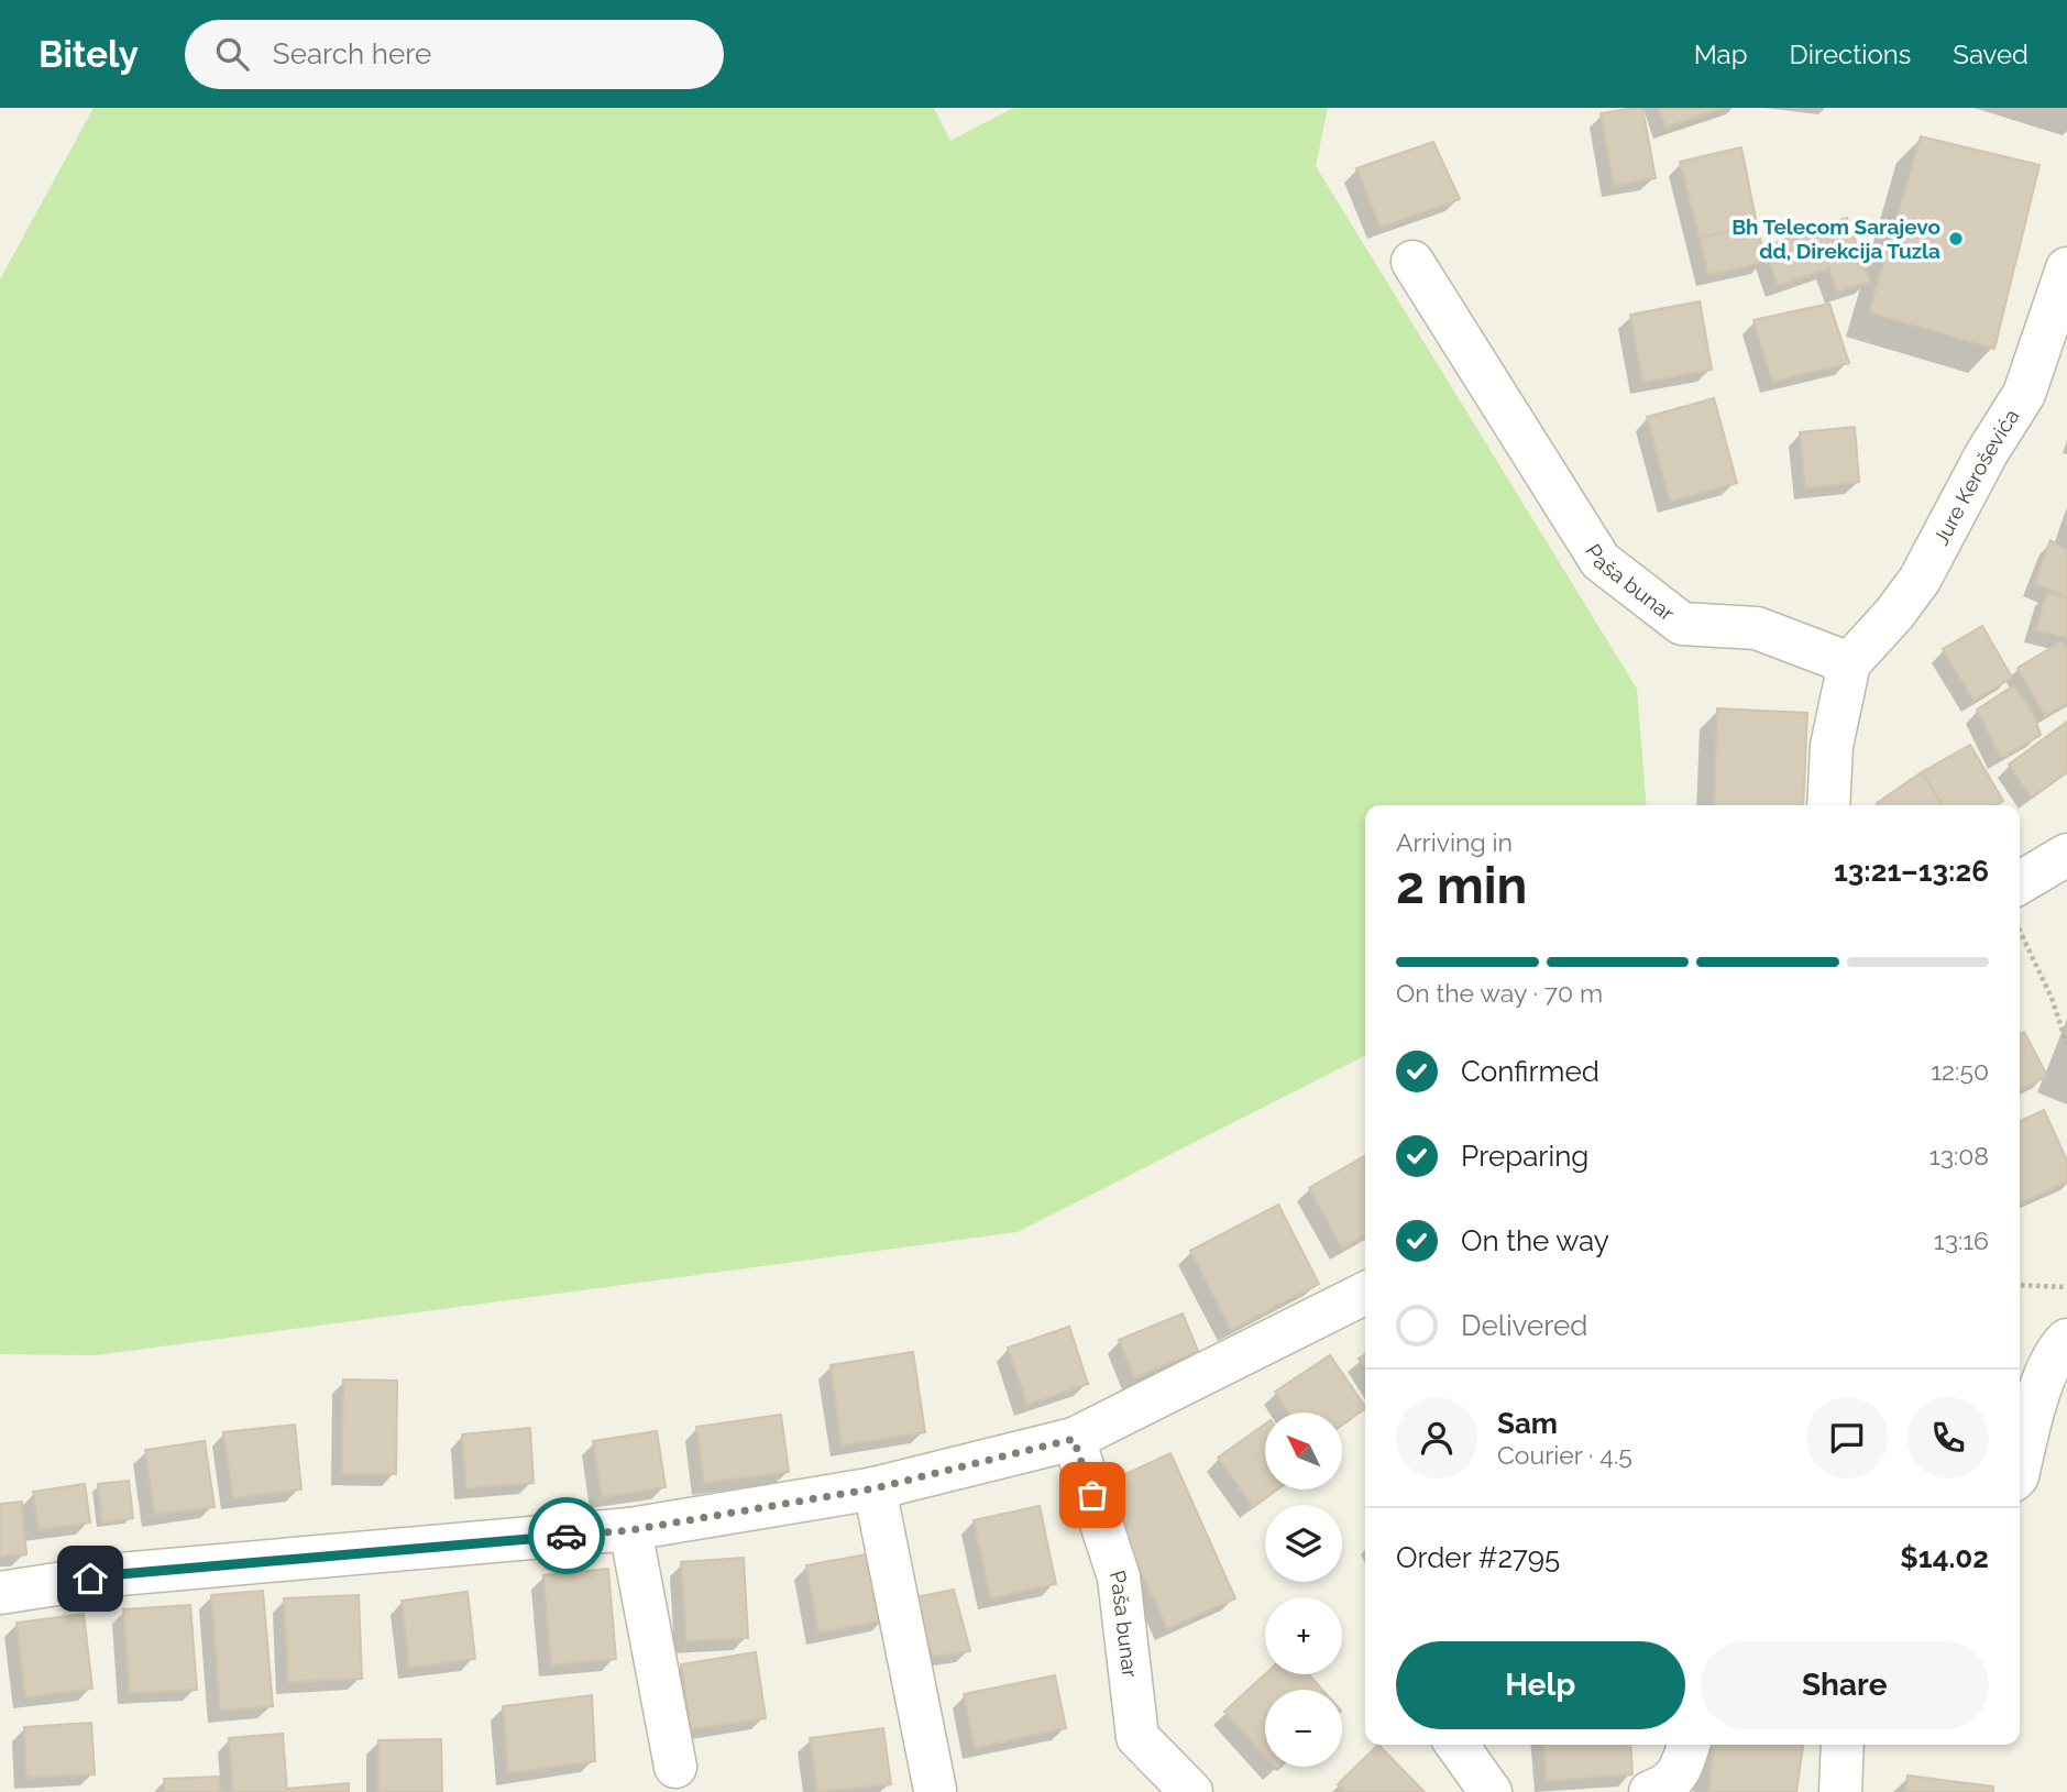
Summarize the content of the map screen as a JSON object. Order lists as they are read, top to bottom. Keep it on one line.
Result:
{"streets":{"street":["Jure Keroševića","Paša bunar"]},"crossings":[["Jure Keroševića","Paša bunar"]],"places":["Bh Telecom Sarajevo dd, Direkcija Tuzla"],"north":"top left","page":{"header":"Bitely","search":"Search here","nav":["Map","Directions","Saved"],"heading":["2 min","Arriving in","13:21–13:26"],"panel":["Sam","Courier · 4.5","Order #2795","$14.02"],"bar":"On the way · 70 m","list":[["Confirmed","12:50"],["Preparing","13:08"],["On the way","13:16"],"Delivered"],"map_buttons":["+","−"],"buttons":["Help","Share"]}}
